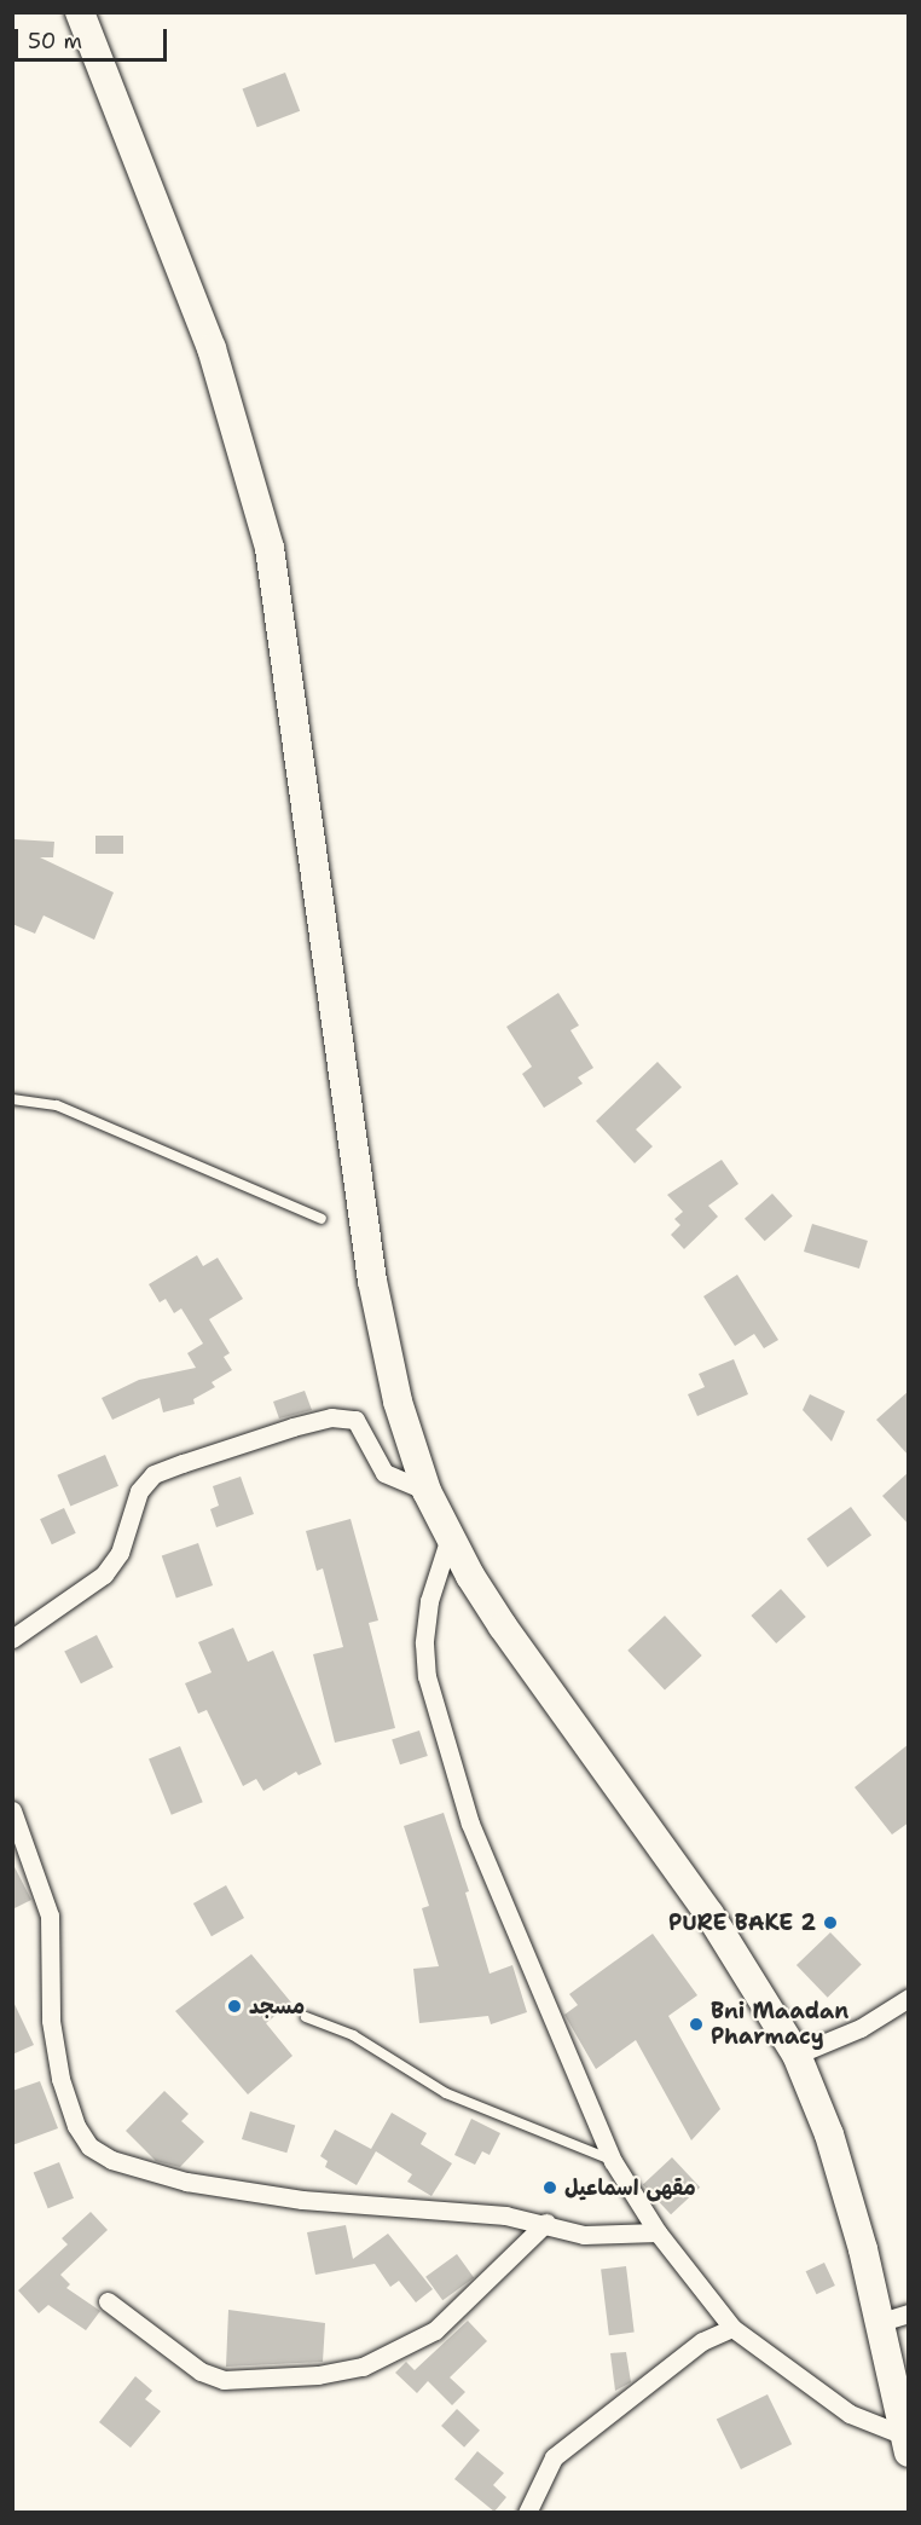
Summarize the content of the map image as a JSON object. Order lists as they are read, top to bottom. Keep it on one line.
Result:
{"places":["PURE BAKE 2","مسجد","Bni Maadan Pharmacy","مقهى اسماعيل"],"scale_bar":"50 m"}
